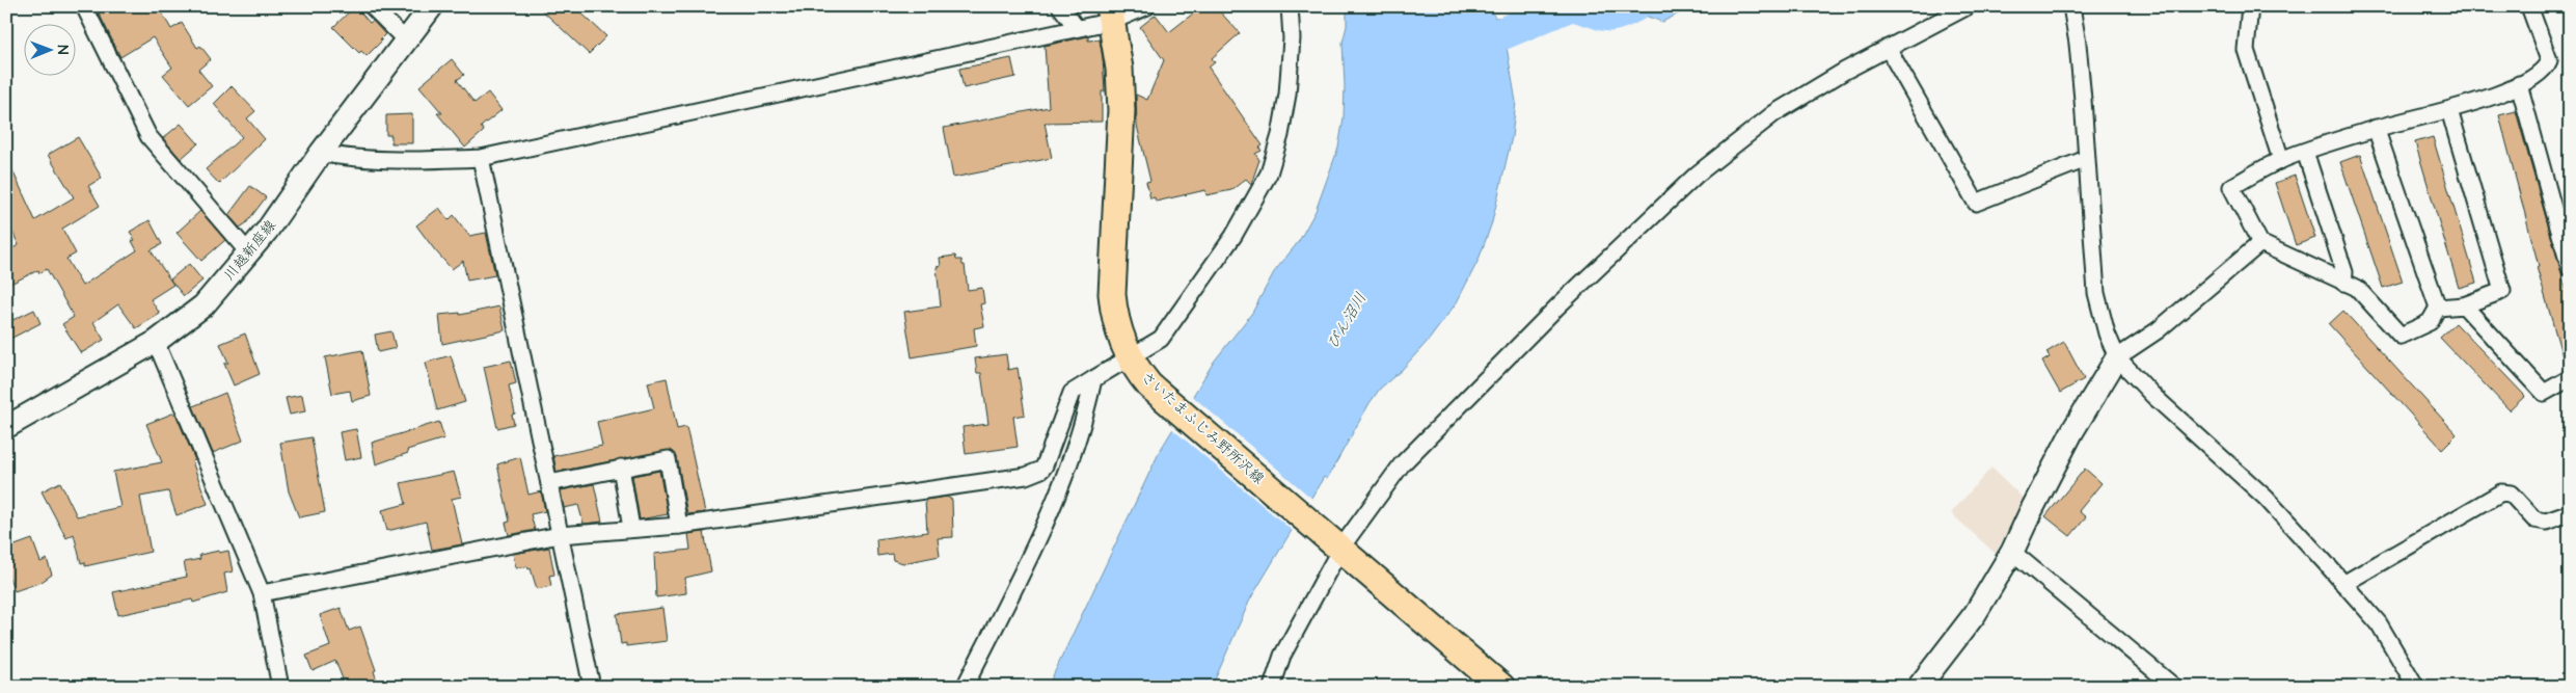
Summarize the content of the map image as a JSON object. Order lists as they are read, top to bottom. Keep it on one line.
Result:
{"streets":{"main road":["川越新座線","さいたまふじみ野所沢線"]},"water":["びん沼川"],"north":"right"}
